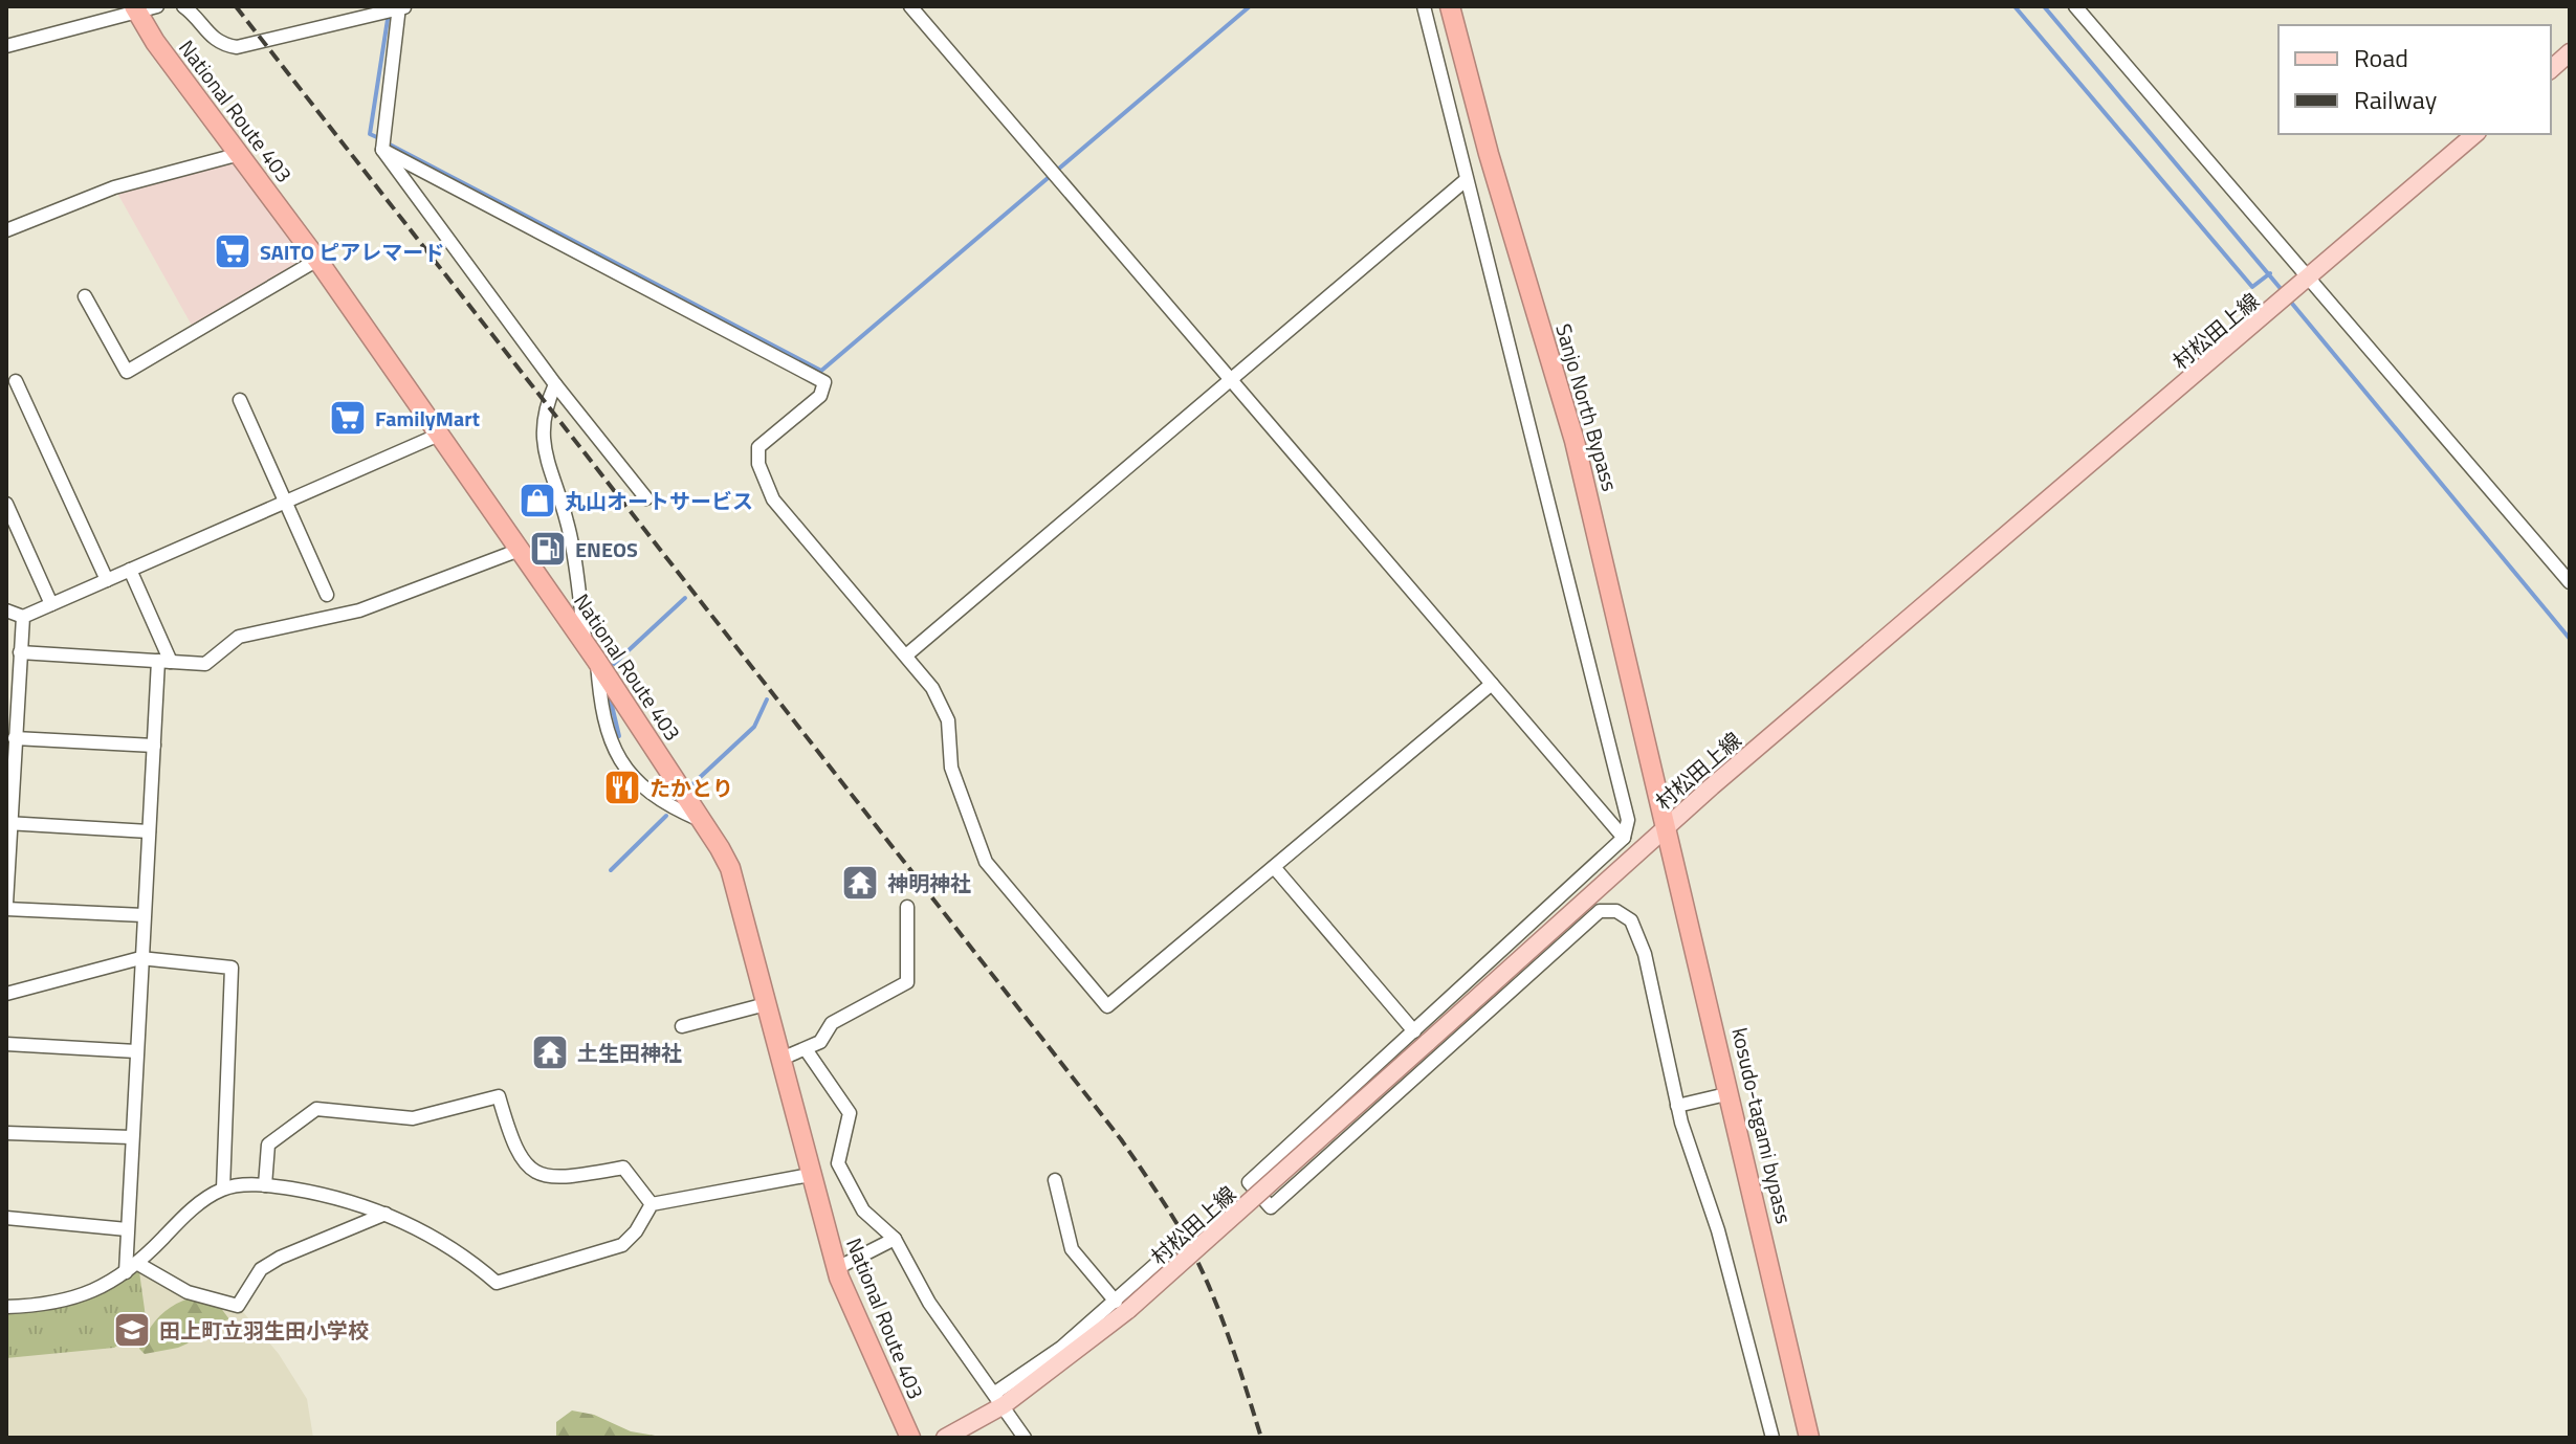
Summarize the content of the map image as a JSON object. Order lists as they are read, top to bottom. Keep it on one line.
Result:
{"streets":{"highway":["National Route 403","Sanjo North Bypass","kosudo-tagami bypass"],"main road":["村松田上線"]},"crossings":[["村松田上線","Sanjo North Bypass"],["村松田上線","kosudo-tagami bypass"],["Sanjo North Bypass","kosudo-tagami bypass"]],"places":{"supermarket":["SAITO ピアレマード","FamilyMart"],"shop":["丸山オートサービス"],"fuel station":["ENEOS"],"restaurant":["たかとり"],"temple":["神明神社","土生田神社"],"school or university":["田上町立羽生田小学校"]},"legend":["Road","Railway"]}
